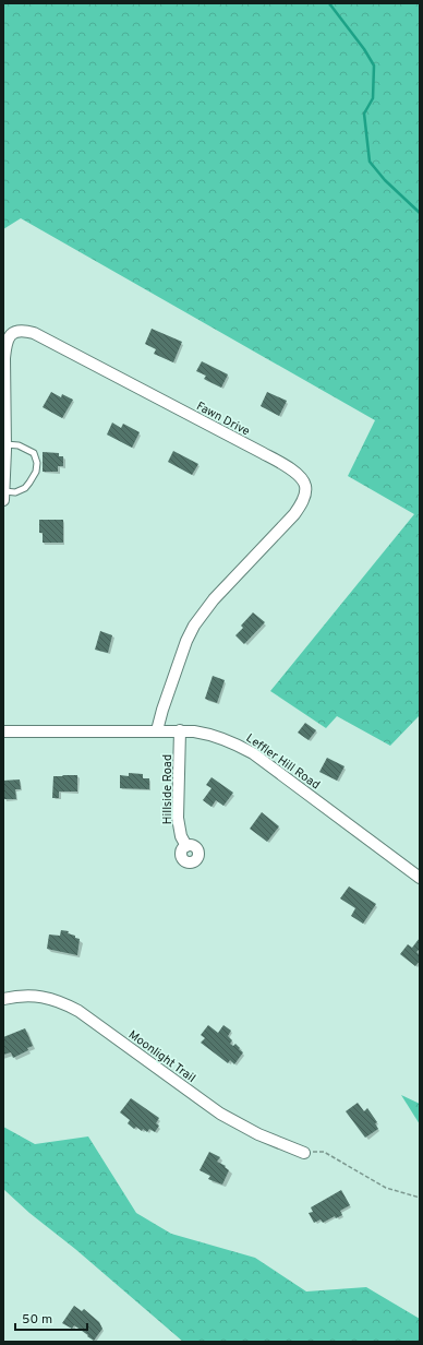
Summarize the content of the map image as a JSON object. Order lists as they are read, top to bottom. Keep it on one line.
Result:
{"streets":{"street":["Fawn Drive","Leffler Hill Road","Hillside Road","Moonlight Trail"]},"crossings":[["Fawn Drive","Leffler Hill Road"],["Leffler Hill Road","Hillside Road"]],"scale_bar":"50 m"}
